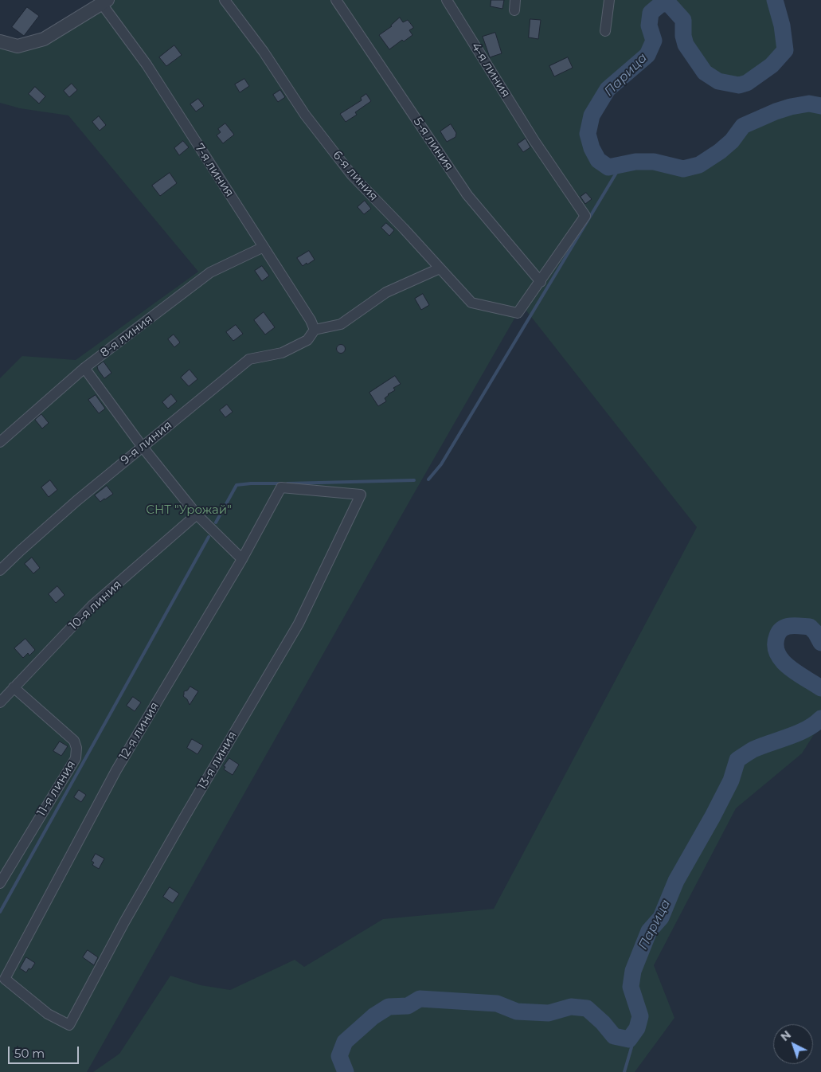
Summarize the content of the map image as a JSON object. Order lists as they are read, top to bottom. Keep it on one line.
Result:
{"streets":{"street":["4-я линия","5-я линия","7-я линия","6-я линия","8-я линия","9-я линия","10-я линия","12-я линия","13-я линия","11-я линия"]},"crossings":[["4-я линия","5-я линия"],["4-я линия","6-я линия"],["5-я линия","6-я линия"],["7-я линия","8-я линия"],["7-я линия","9-я линия"],["10-я линия","11-я линия"],["12-я линия","13-я линия"]],"water":["Парица"],"parks":["СНТ \"Урожай\""],"scale_bar":"50 m","north":"top left"}
